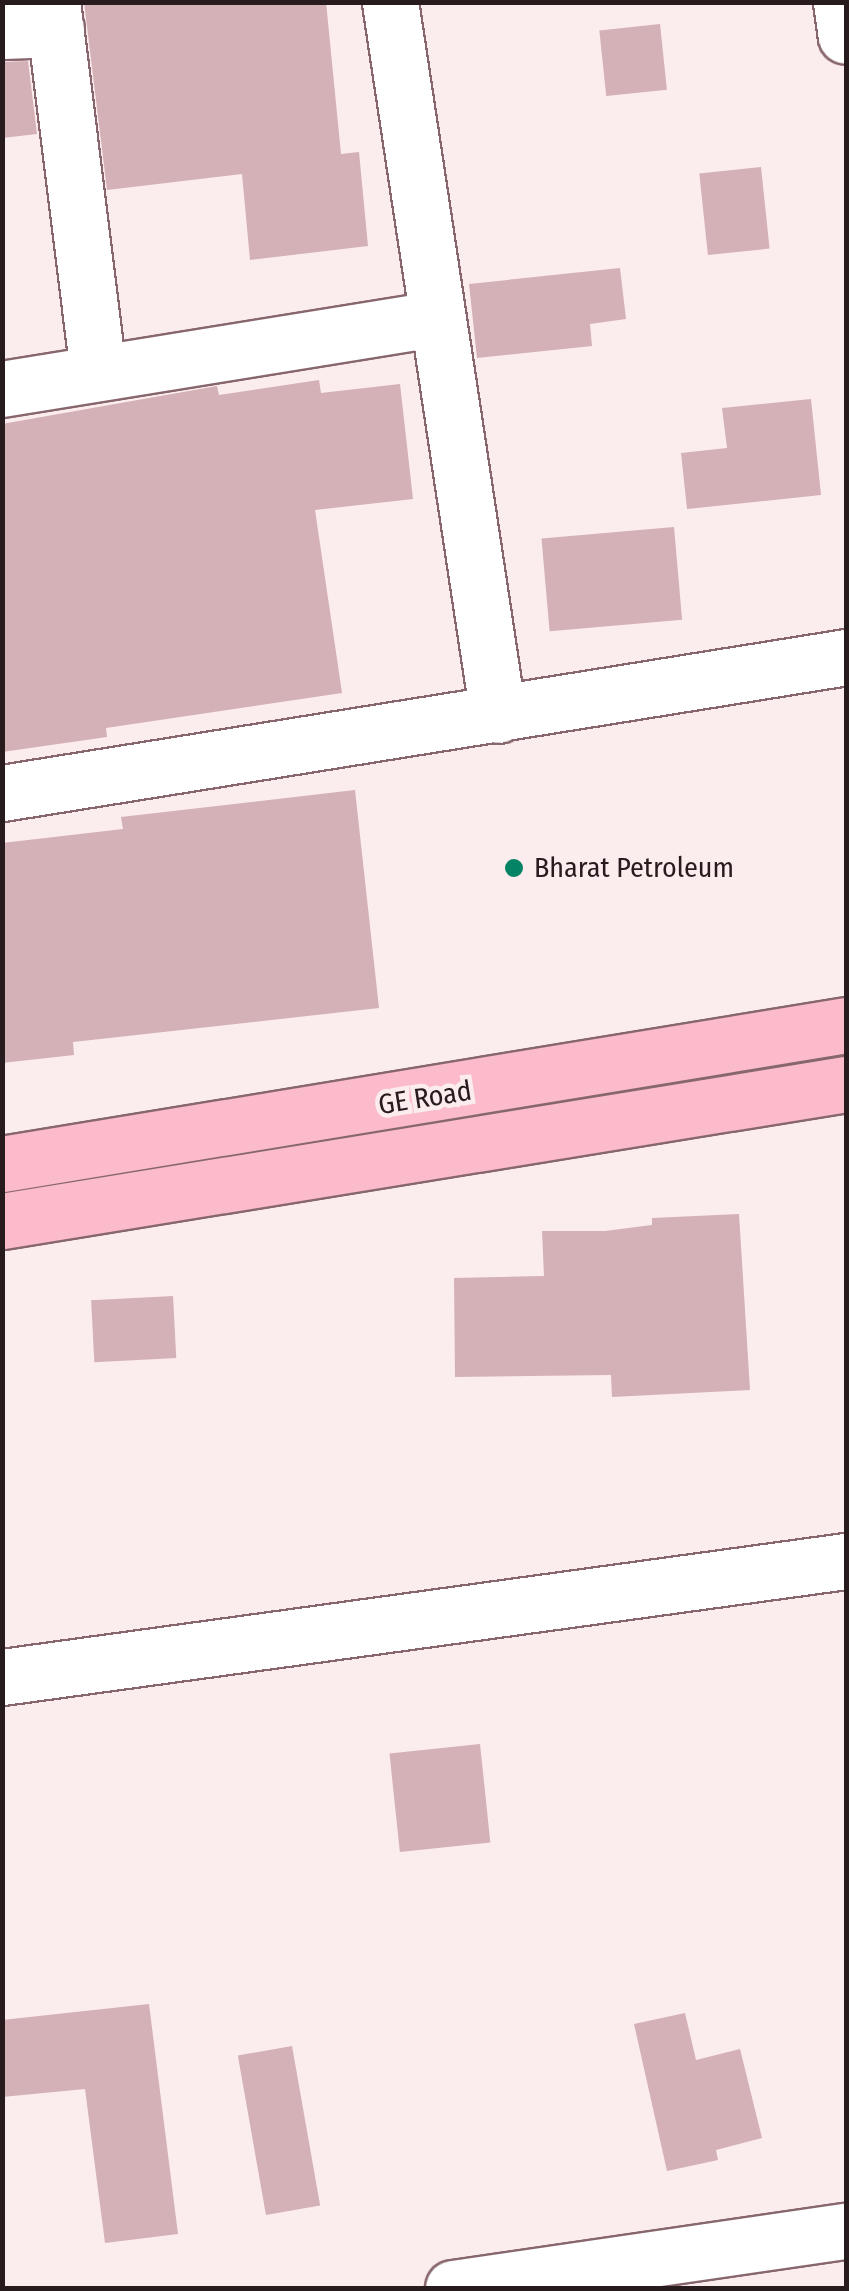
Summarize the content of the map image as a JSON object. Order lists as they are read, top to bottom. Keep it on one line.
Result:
{"streets":{"main road":["GE Road"]},"places":["Bharat Petroleum"]}
